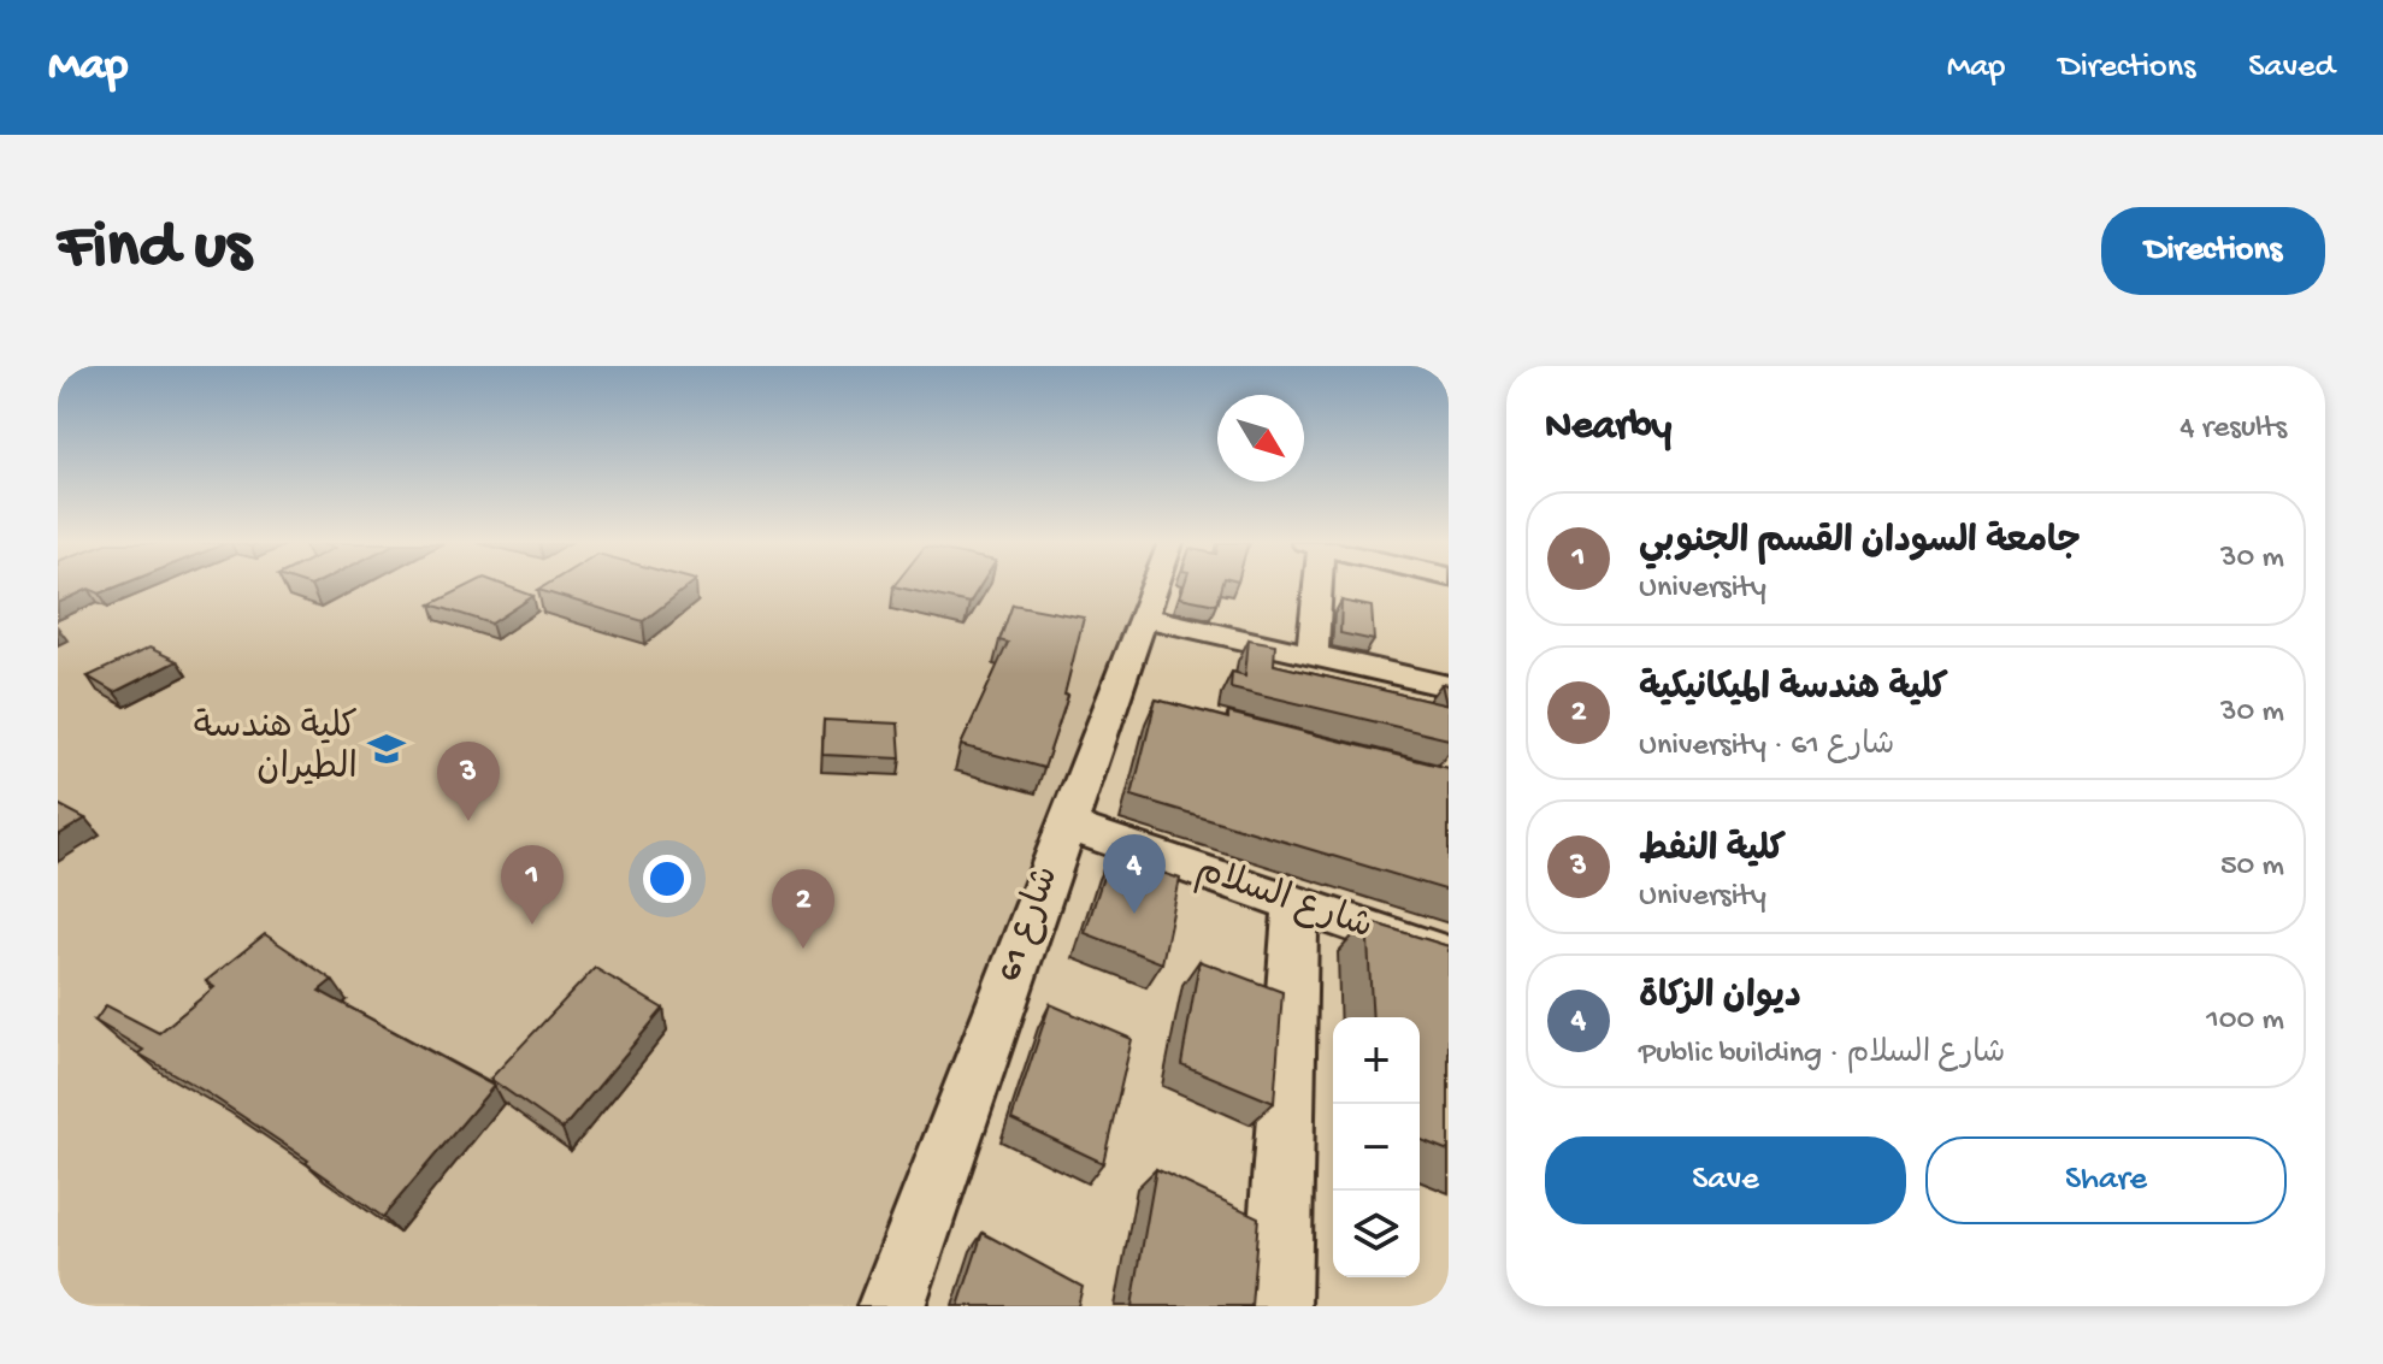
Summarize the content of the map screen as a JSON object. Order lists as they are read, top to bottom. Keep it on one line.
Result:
{"streets":{"street":["شارع السلام","شارع 61"]},"crossings":[["شارع السلام","شارع 61"]],"places":{"school or university":["كلية هندسة الطيران"]},"north":"bottom right","page":{"header":"Map","nav":["Map","Directions","Saved"],"buttons":["Directions",["Save","Share"]],"title":"Find us","heading":["Nearby","4 results"],"list":[{"mark":"1","name":"جامعة السودان القسم الجنوبي","note":"University","value":"30 m"},{"mark":"2","name":"كلية هندسة الميكانيكية","note":"University · شارع 61","value":"30 m"},{"mark":"3","name":"كلية النفط","note":"University","value":"50 m"},{"mark":"4","name":"ديوان الزكاة","note":"Public building · شارع السلام","value":"100 m"}],"pins":["3","4","1","2"],"map_buttons":["+","−"]}}
